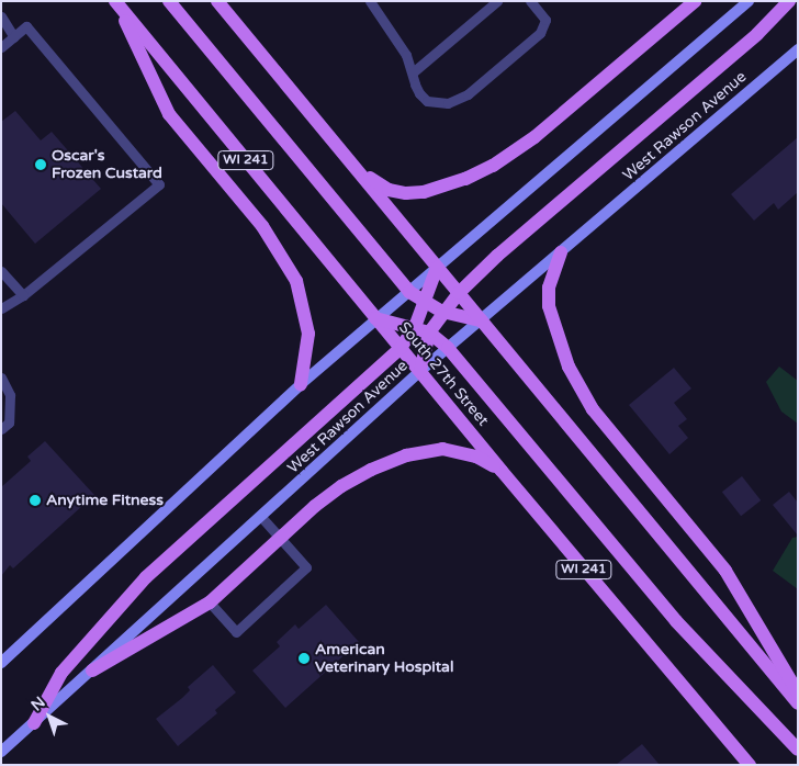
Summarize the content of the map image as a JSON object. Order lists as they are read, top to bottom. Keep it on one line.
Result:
{"streets":{"main road":["West Rawson Avenue","WI 241","South 27th Street"]},"crossings":[["West Rawson Avenue","South 27th Street"]],"places":["Oscar's Frozen Custard","Anytime Fitness","American Veterinary Hospital"],"north":"top left"}
